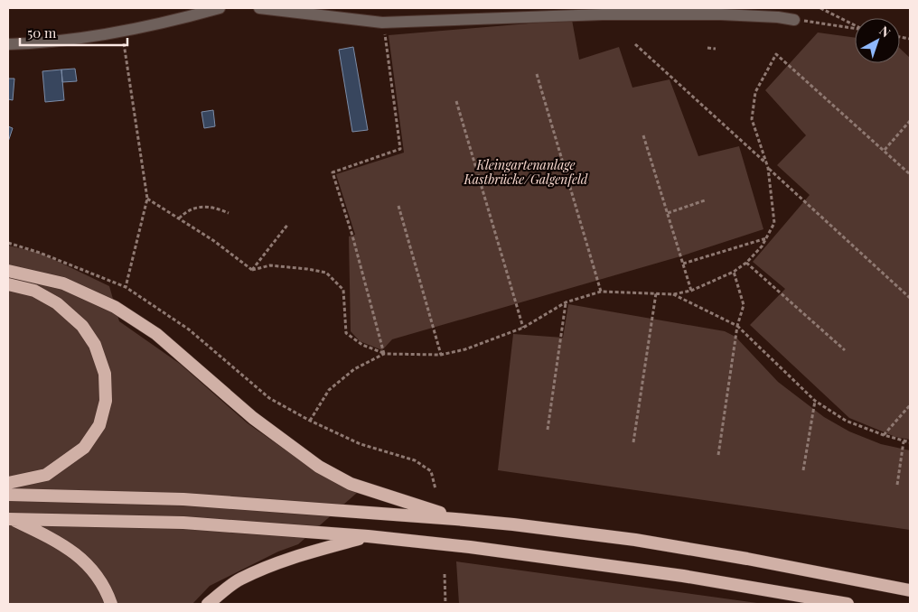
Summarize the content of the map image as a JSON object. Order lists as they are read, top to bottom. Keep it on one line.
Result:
{"parks":["Kleingartenanlage Kastbrücke/Galgenfeld"],"scale_bar":"50 m","north":"top right"}
